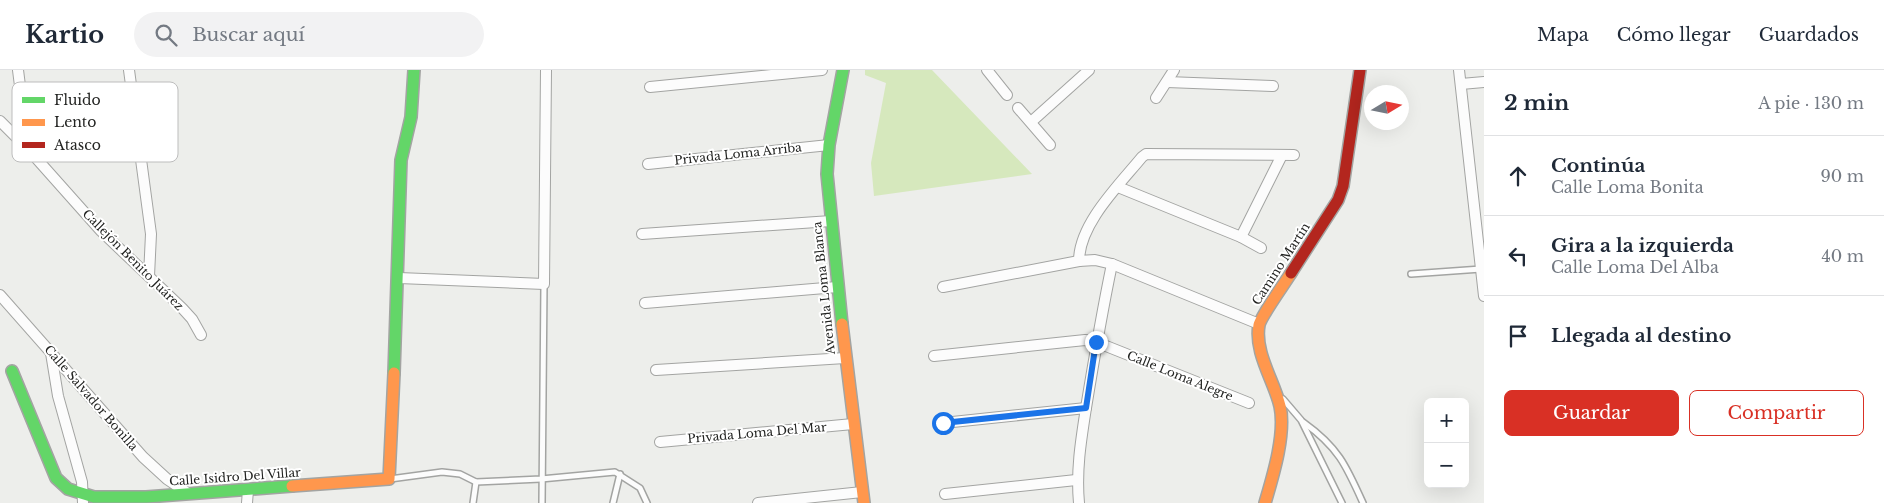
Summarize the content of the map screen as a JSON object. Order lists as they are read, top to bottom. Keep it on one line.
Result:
{"streets":{"street":["Privada Loma Arriba","Callejón Benito Juárez","Camino Martín","Avenida Loma Blanca","Calle Loma Alegre","Calle Salvador Bonilla","Privada Loma Del Mar","Calle Isidro Del Villar"]},"crossings":[["Privada Loma Arriba","Avenida Loma Blanca"],["Avenida Loma Blanca","Privada Loma Del Mar"],["Calle Salvador Bonilla","Calle Isidro Del Villar"]],"legend":["Fluido","Lento","Atasco"],"north":"right","page":{"header":"Kartio","search":"Buscar aquí","nav":["Mapa","Cómo llegar","Guardados"],"heading":["2 min","A pie · 130 m"],"list":[["Continúa","Calle Loma Bonita","90 m"],["Gira a la izquierda","Calle Loma Del Alba","40 m"],"Llegada al destino"],"buttons":["Guardar","Compartir"],"map_buttons":["+","−"]}}
